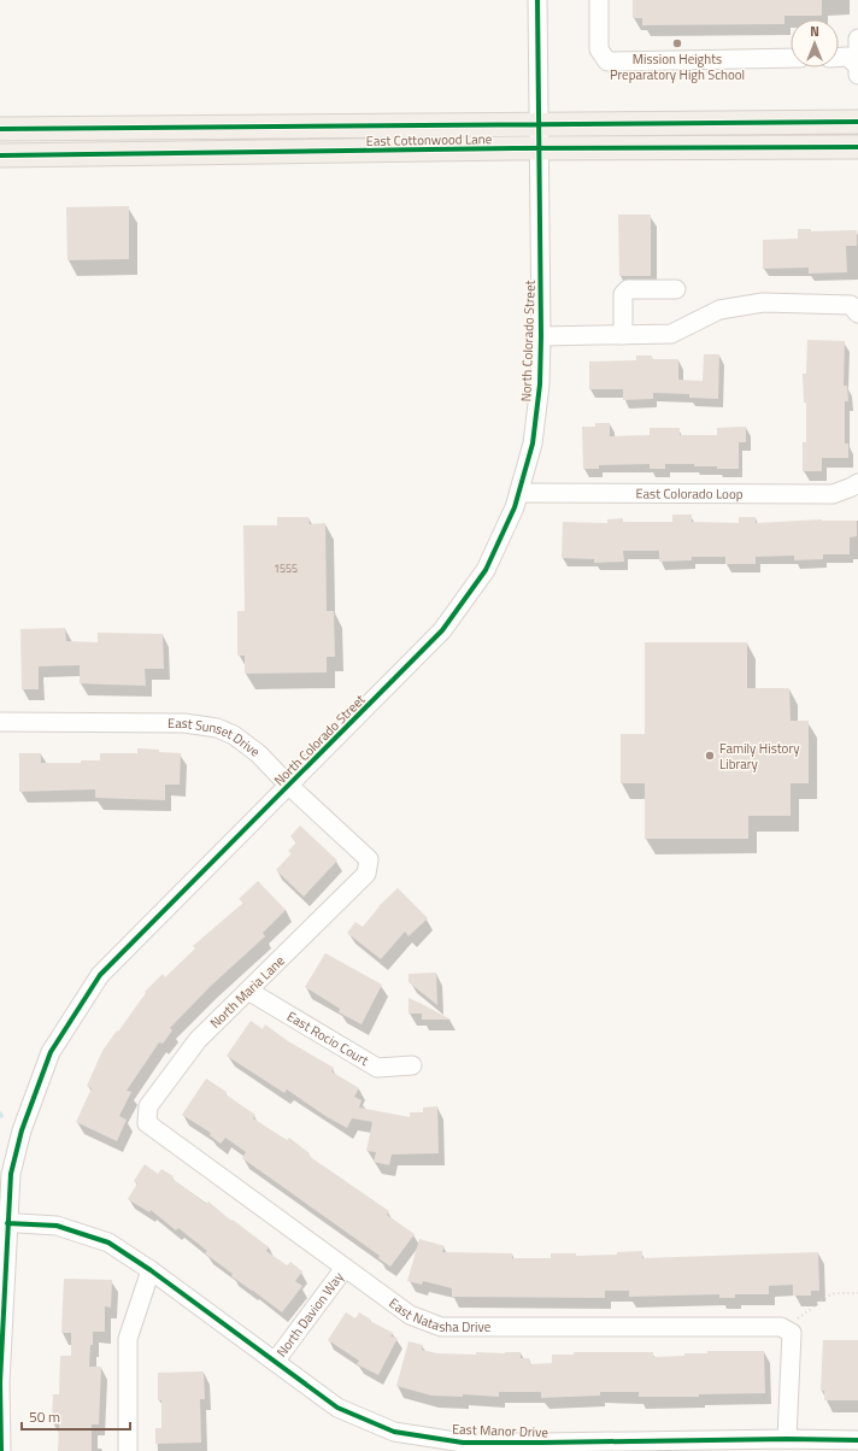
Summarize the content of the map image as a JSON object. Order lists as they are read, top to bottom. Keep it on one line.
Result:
{"streets":{"main road":["East Cottonwood Lane"],"street":["North Colorado Street","East Colorado Loop","East Sunset Drive","North Maria Lane","East Rocio Court","East Natasha Drive","North Davion Way","East Manor Drive"]},"crossings":[["East Cottonwood Lane","North Colorado Street"],["North Colorado Street","East Colorado Loop"],["North Colorado Street","East Sunset Drive"],["North Colorado Street","East Manor Drive"],["East Sunset Drive","North Maria Lane"],["North Maria Lane","East Rocio Court"],["North Maria Lane","East Natasha Drive"],["East Natasha Drive","North Davion Way"],["North Davion Way","East Manor Drive"]],"places":["Mission Heights Preparatory High School","Family History Library"],"house_numbers":["1555"],"scale_bar":"50 m","north":"top"}
